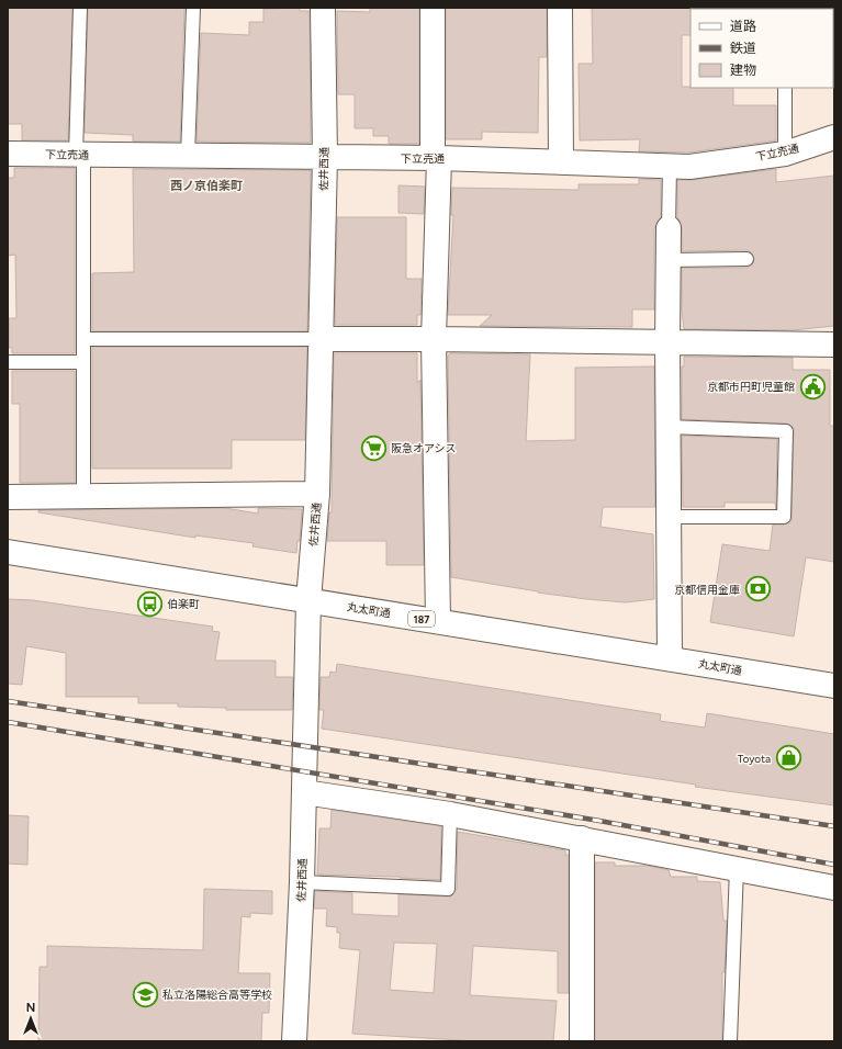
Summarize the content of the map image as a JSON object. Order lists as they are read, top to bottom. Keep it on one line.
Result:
{"streets":{"street":["下立売通","佐井西通","丸太町通","187"]},"crossings":[["下立売通","佐井西通"],["佐井西通","丸太町通"]],"districts":["西ノ京伯楽町"],"places":{"public building":["京都市円町児童館"],"supermarket":["阪急オアシス"],"bank":["京都信用金庫"],"bus stop":["伯楽町"],"shop":["Toyota"],"school or university":["私立洛陽総合高等学校"]},"legend":["道路","鉄道","建物"],"north":"top"}
